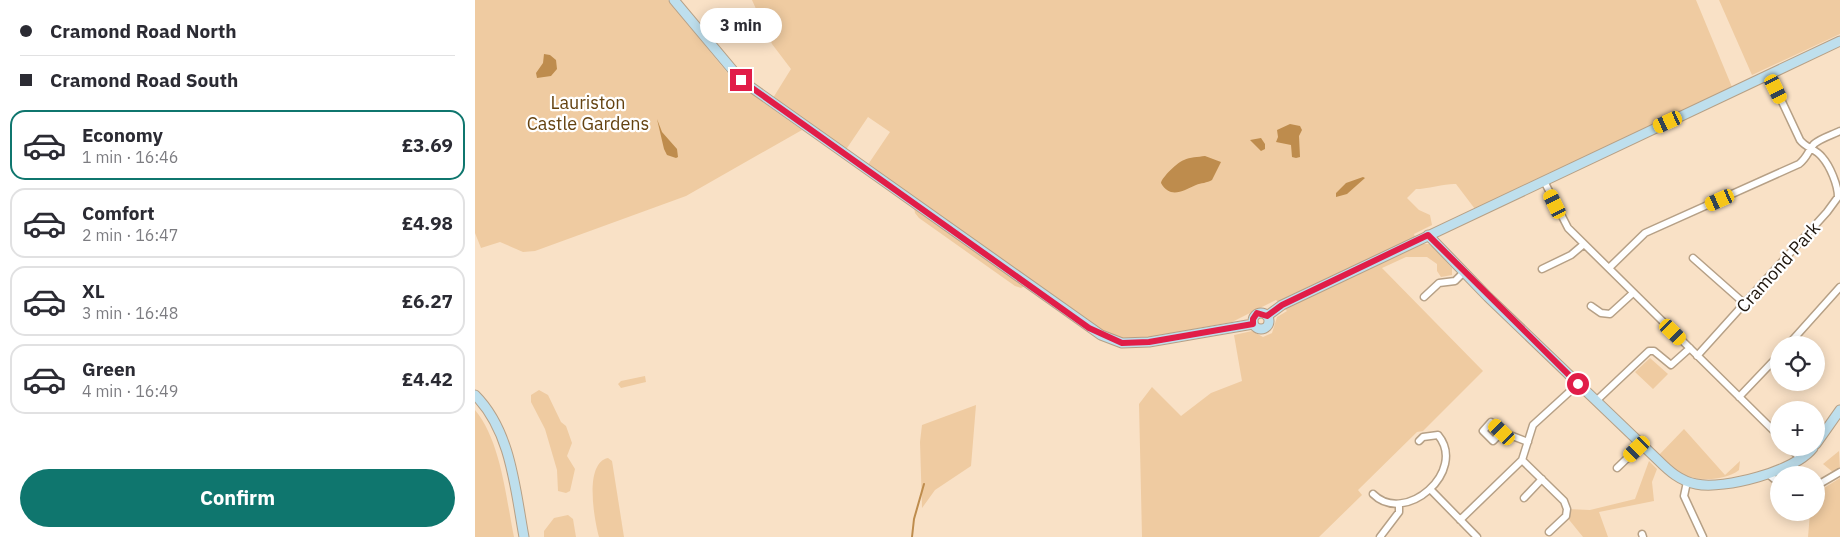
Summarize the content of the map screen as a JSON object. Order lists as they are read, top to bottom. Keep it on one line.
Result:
{"streets":{"street":["Cramond Park"]},"parks":["Lauriston Castle Gardens"],"page":{"banner":["Cramond Road North","Cramond Road South"],"bubble":"3 min","list":[{"name":"Economy","note":"1 min · 16:46","value":"£3.69"},{"name":"Comfort","note":"2 min · 16:47","value":"£4.98"},{"name":"XL","note":"3 min · 16:48","value":"£6.27"},{"name":"Green","note":"4 min · 16:49","value":"£4.42"}],"map_buttons":["+","−"],"buttons":"Confirm"}}
